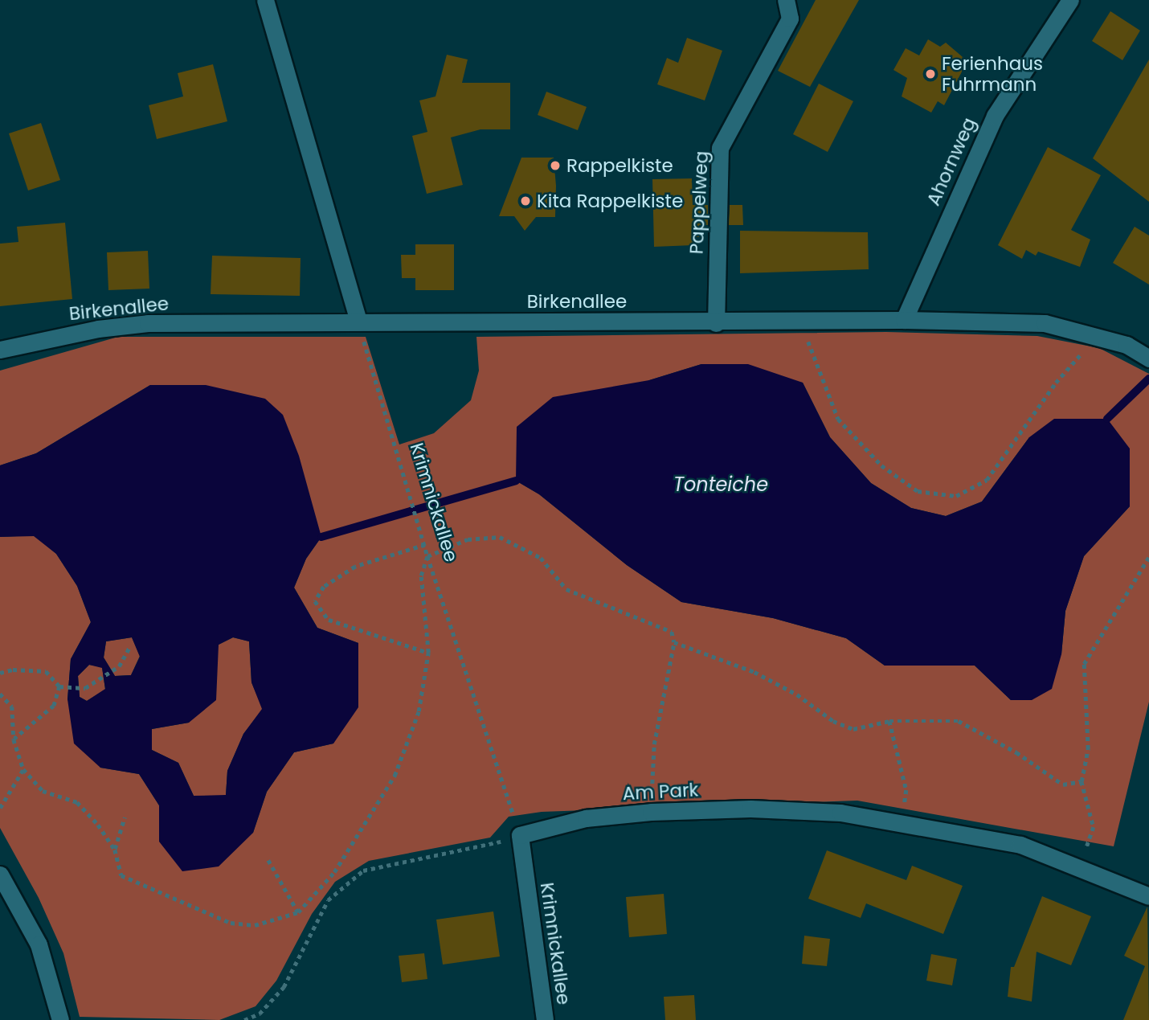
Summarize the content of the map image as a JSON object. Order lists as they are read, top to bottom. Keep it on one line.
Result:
{"streets":{"street":["Ahornweg","Pappelweg","Birkenallee","Krimnickallee","Am Park"]},"crossings":[["Ahornweg","Birkenallee"],["Pappelweg","Birkenallee"],["Birkenallee","Krimnickallee"],["Krimnickallee","Am Park"]],"water":["Tonteiche"],"places":["Ferienhaus Fuhrmann","Rappelkiste","Kita Rappelkiste"]}
